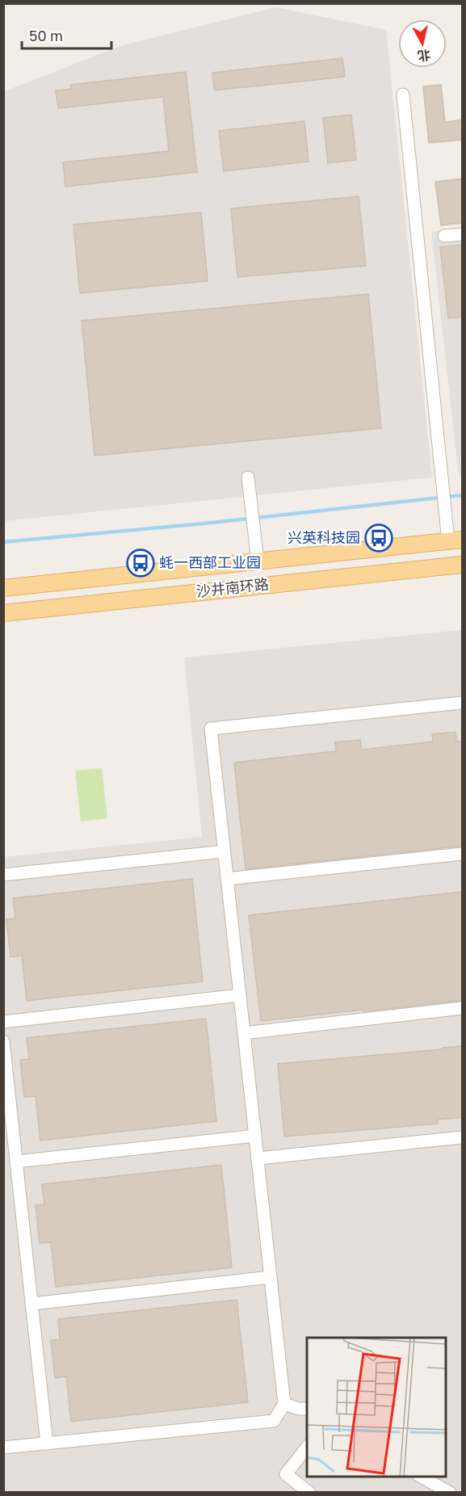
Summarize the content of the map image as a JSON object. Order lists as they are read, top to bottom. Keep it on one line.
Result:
{"streets":{"main road":["沙井南环路"]},"places":{"bus stop":["兴英科技园","蚝一西部工业园"]},"scale_bar":"50 m","north":"bottom"}
